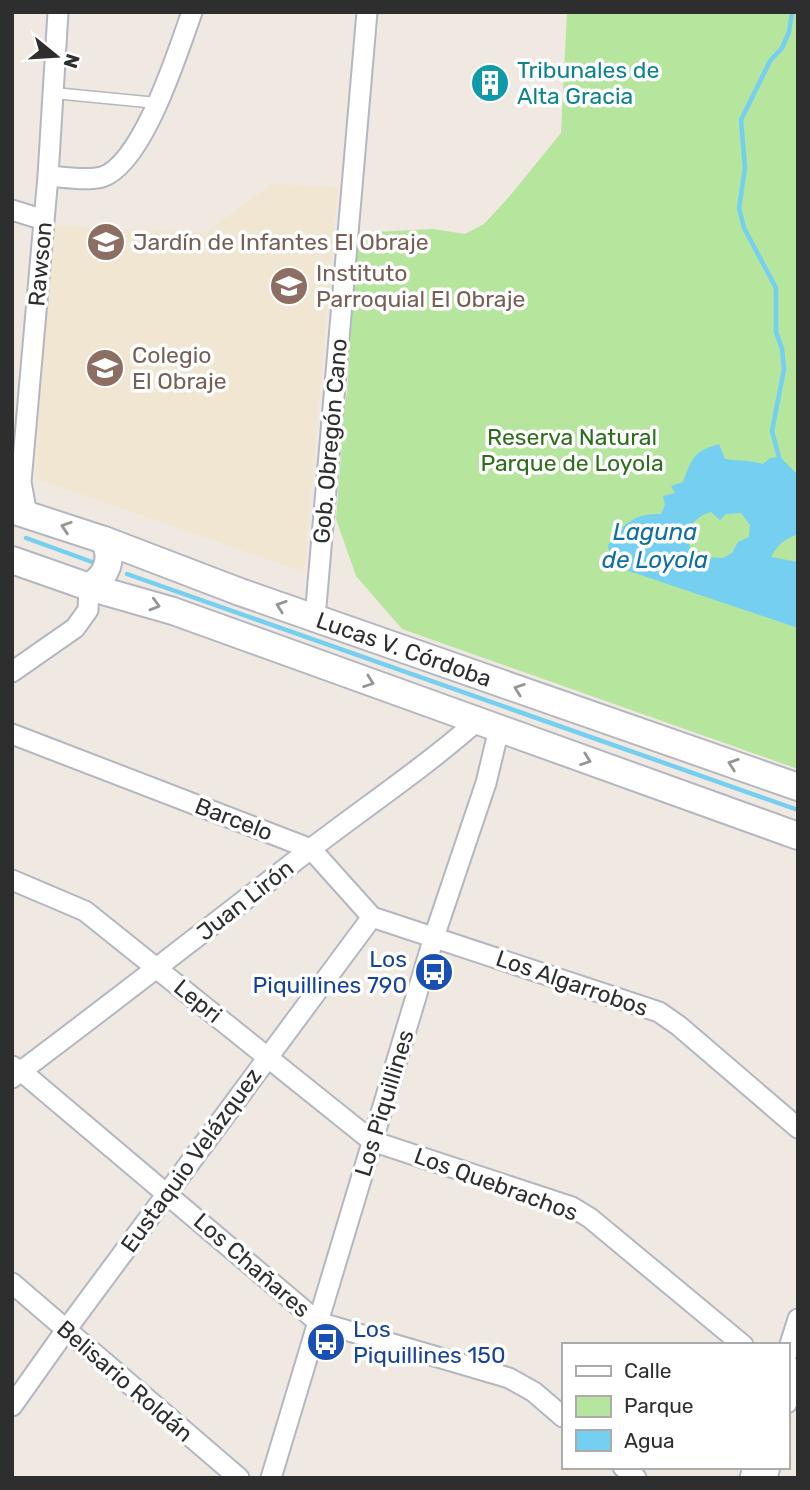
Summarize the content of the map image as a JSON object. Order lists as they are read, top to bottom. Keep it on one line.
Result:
{"streets":{"main road":["Lucas V. Córdoba"],"street":["Rawson","Gob. Obregón Cano","Barcelo","Juan Lirón","Los Algarrobos","Lepri","Los Piquillines","Eustaquio Velázquez","Los Quebrachos","Los Chañares","Belisario Roldán"]},"crossings":[["Rawson","Lucas V. Córdoba"],["Gob. Obregón Cano","Lucas V. Córdoba"],["Lucas V. Córdoba","Juan Lirón"],["Lucas V. Córdoba","Los Piquillines"],["Barcelo","Juan Lirón"],["Barcelo","Los Algarrobos"],["Barcelo","Los Piquillines"],["Barcelo","Eustaquio Velázquez"],["Juan Lirón","Lepri"],["Juan Lirón","Los Piquillines"],["Juan Lirón","Los Chañares"],["Los Algarrobos","Los Piquillines"],["Lepri","Los Piquillines"],["Lepri","Eustaquio Velázquez"],["Lepri","Los Quebrachos"],["Los Piquillines","Los Quebrachos"],["Los Piquillines","Los Chañares"],["Eustaquio Velázquez","Los Chañares"],["Eustaquio Velázquez","Belisario Roldán"]],"water":["Laguna de Loyola"],"parks":["Reserva Natural Parque de Loyola"],"places":{"building":["Tribunales de Alta Gracia"],"school or university":["Jardín de Infantes El Obraje","Instituto Parroquial El Obraje","Colegio El Obraje"],"bus stop":["Los Piquillines 790","Los Piquillines 150"]},"legend":["Calle","Parque","Agua"],"north":"right"}
